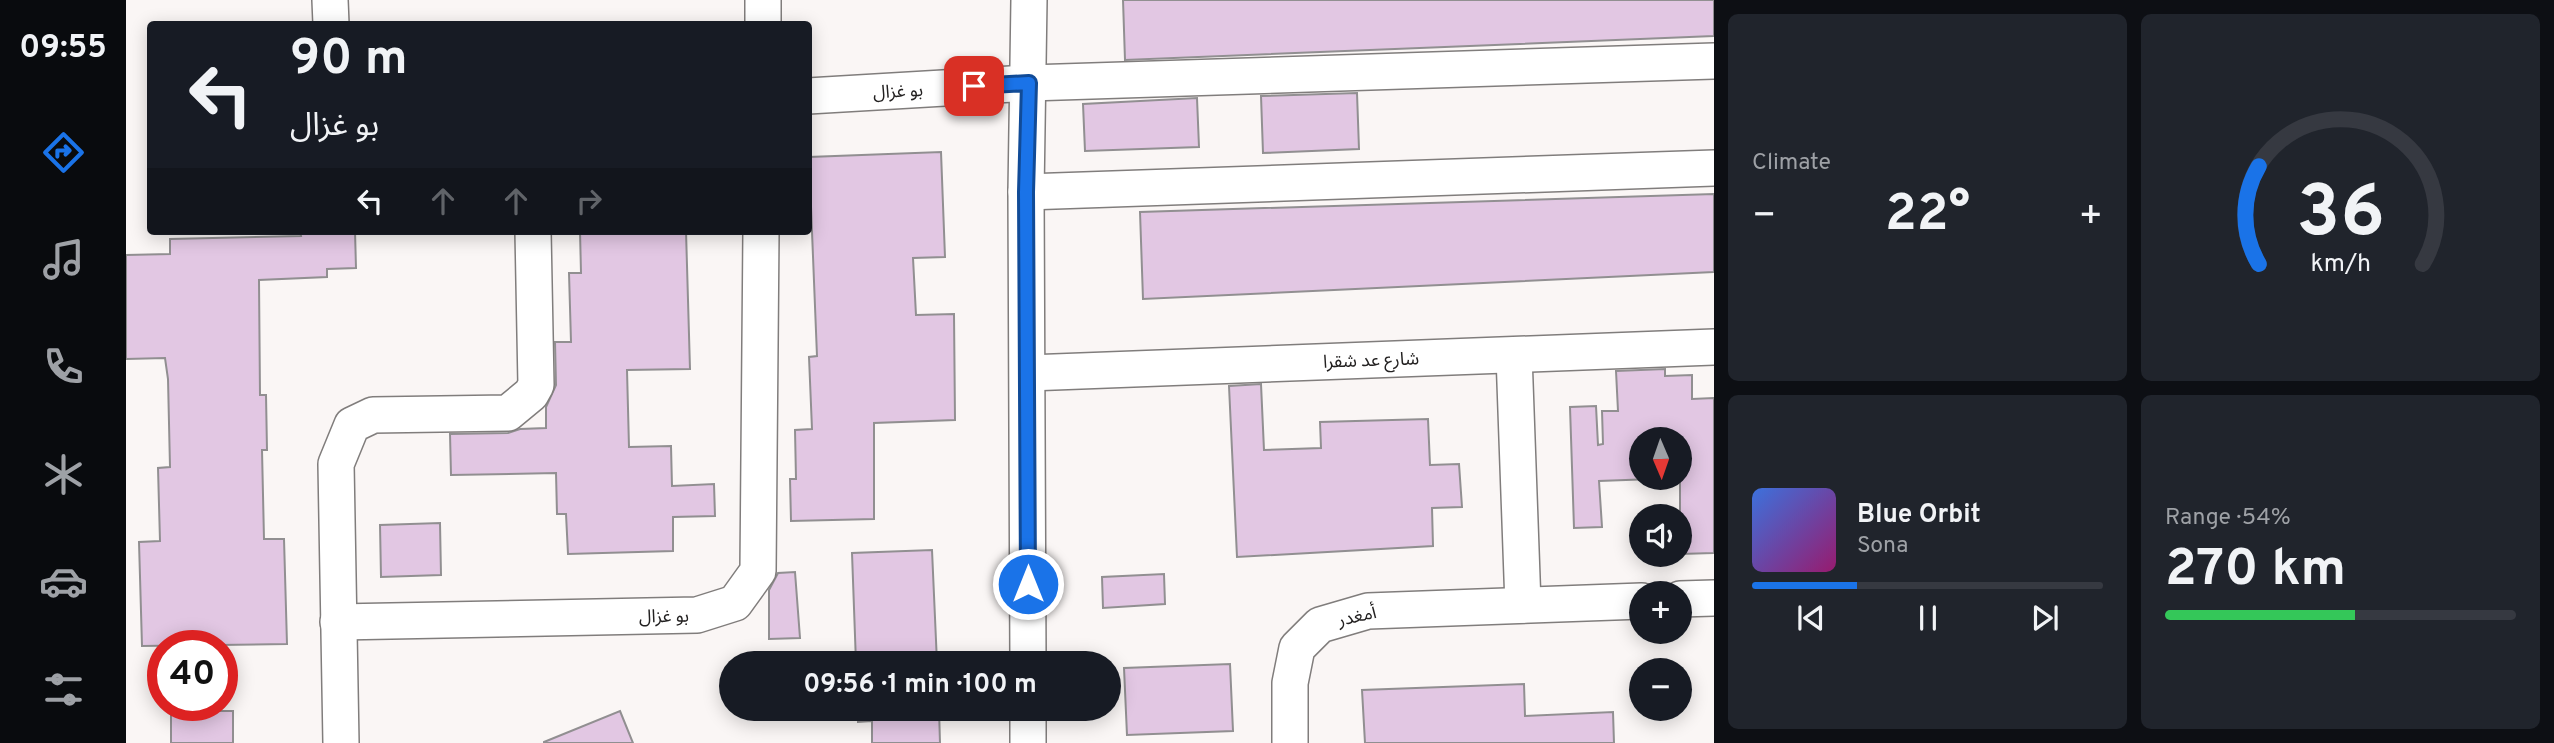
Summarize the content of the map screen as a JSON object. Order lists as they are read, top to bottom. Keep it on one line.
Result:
{"streets":{"street":["بو غزال","شارع عد شقرا","أمغدر"]},"north":"bottom","page":{"tabs":"09:55","tile":["Climate",["Range · 54%","270 km"]],"turn":["90 m","بو غزال"],"heat":["−","22°","+"],"map_buttons":["+","−"],"song":["Blue Orbit","Sona"],"limit":"40","trip":"09:56 · 1 min · 100 m","gauge":["36","km/h"]}}
